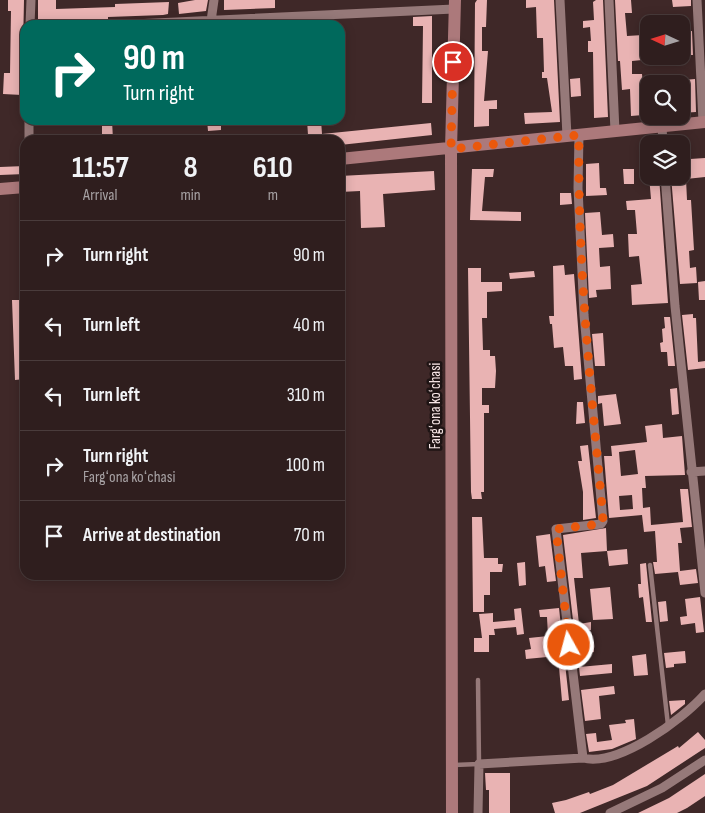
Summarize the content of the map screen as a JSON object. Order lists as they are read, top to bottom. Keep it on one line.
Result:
{"streets":{"street":["Fargʻona koʻchasi"]},"north":"left","page":{"turn":["90 m","Turn right"],"eta":["11:57","Arrival","8","min","610","m"],"list":[{"name":"Turn right","value":"90 m"},{"name":"Turn left","value":"40 m"},{"name":"Turn left","value":"310 m"},{"name":"Turn right","note":"Fargʻona koʻchasi","value":"100 m"},{"name":"Arrive at destination","value":"70 m"}]}}
